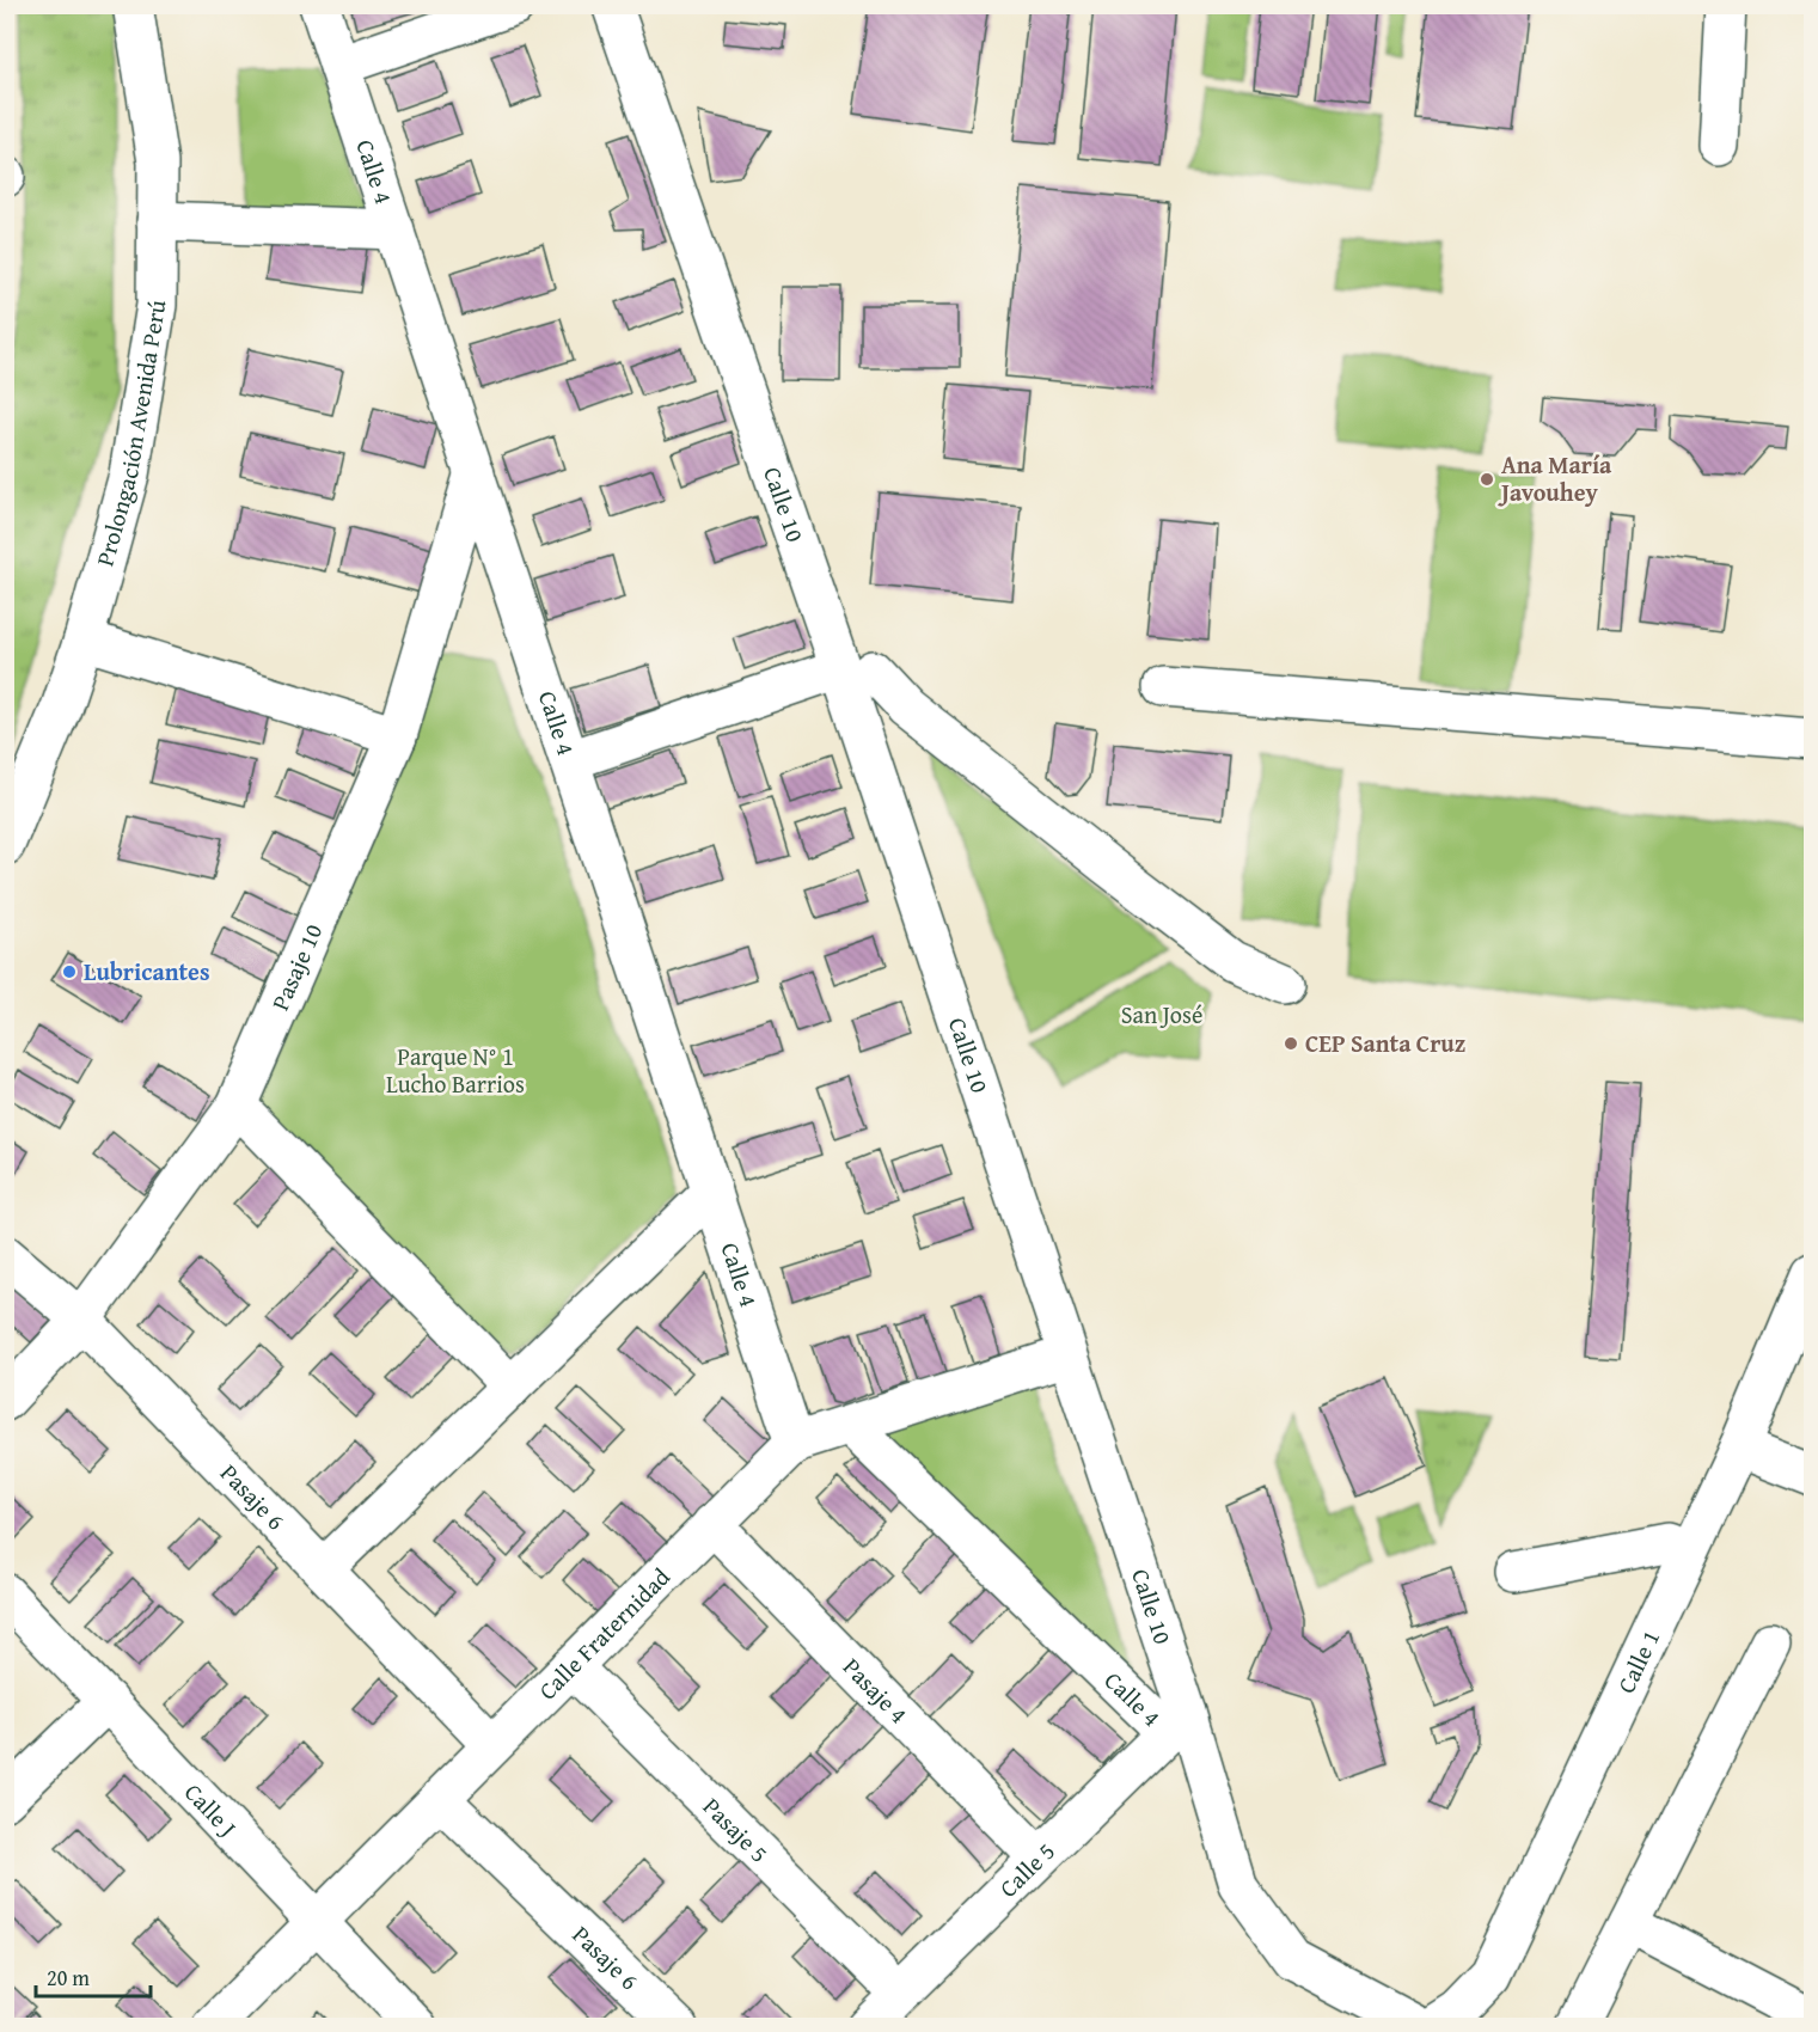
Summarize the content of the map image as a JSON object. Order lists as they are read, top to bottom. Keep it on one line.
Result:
{"streets":{"street":["Calle 4","Prolongación Avenida Perú","Calle 10","Pasaje 10","Pasaje 6","Calle Fraternidad","Calle 1","Pasaje 4","Calle J","Pasaje 5","Calle 5"]},"crossings":[["Calle 4","Calle 10"],["Calle 4","Pasaje 10"],["Calle 4","Calle Fraternidad"],["Calle 4","Calle 5"],["Calle 10","Calle Fraternidad"],["Calle 10","Calle 5"],["Pasaje 10","Pasaje 6"],["Pasaje 6","Calle Fraternidad"],["Calle Fraternidad","Pasaje 4"],["Calle Fraternidad","Calle J"],["Calle Fraternidad","Pasaje 5"],["Pasaje 4","Calle 5"],["Pasaje 5","Calle 5"]],"parks":["San José","Parque N° 1 Lucho Barrios"],"places":["Ana María Javouhey","Lubricantes","CEP Santa Cruz"],"scale_bar":"20 m"}
